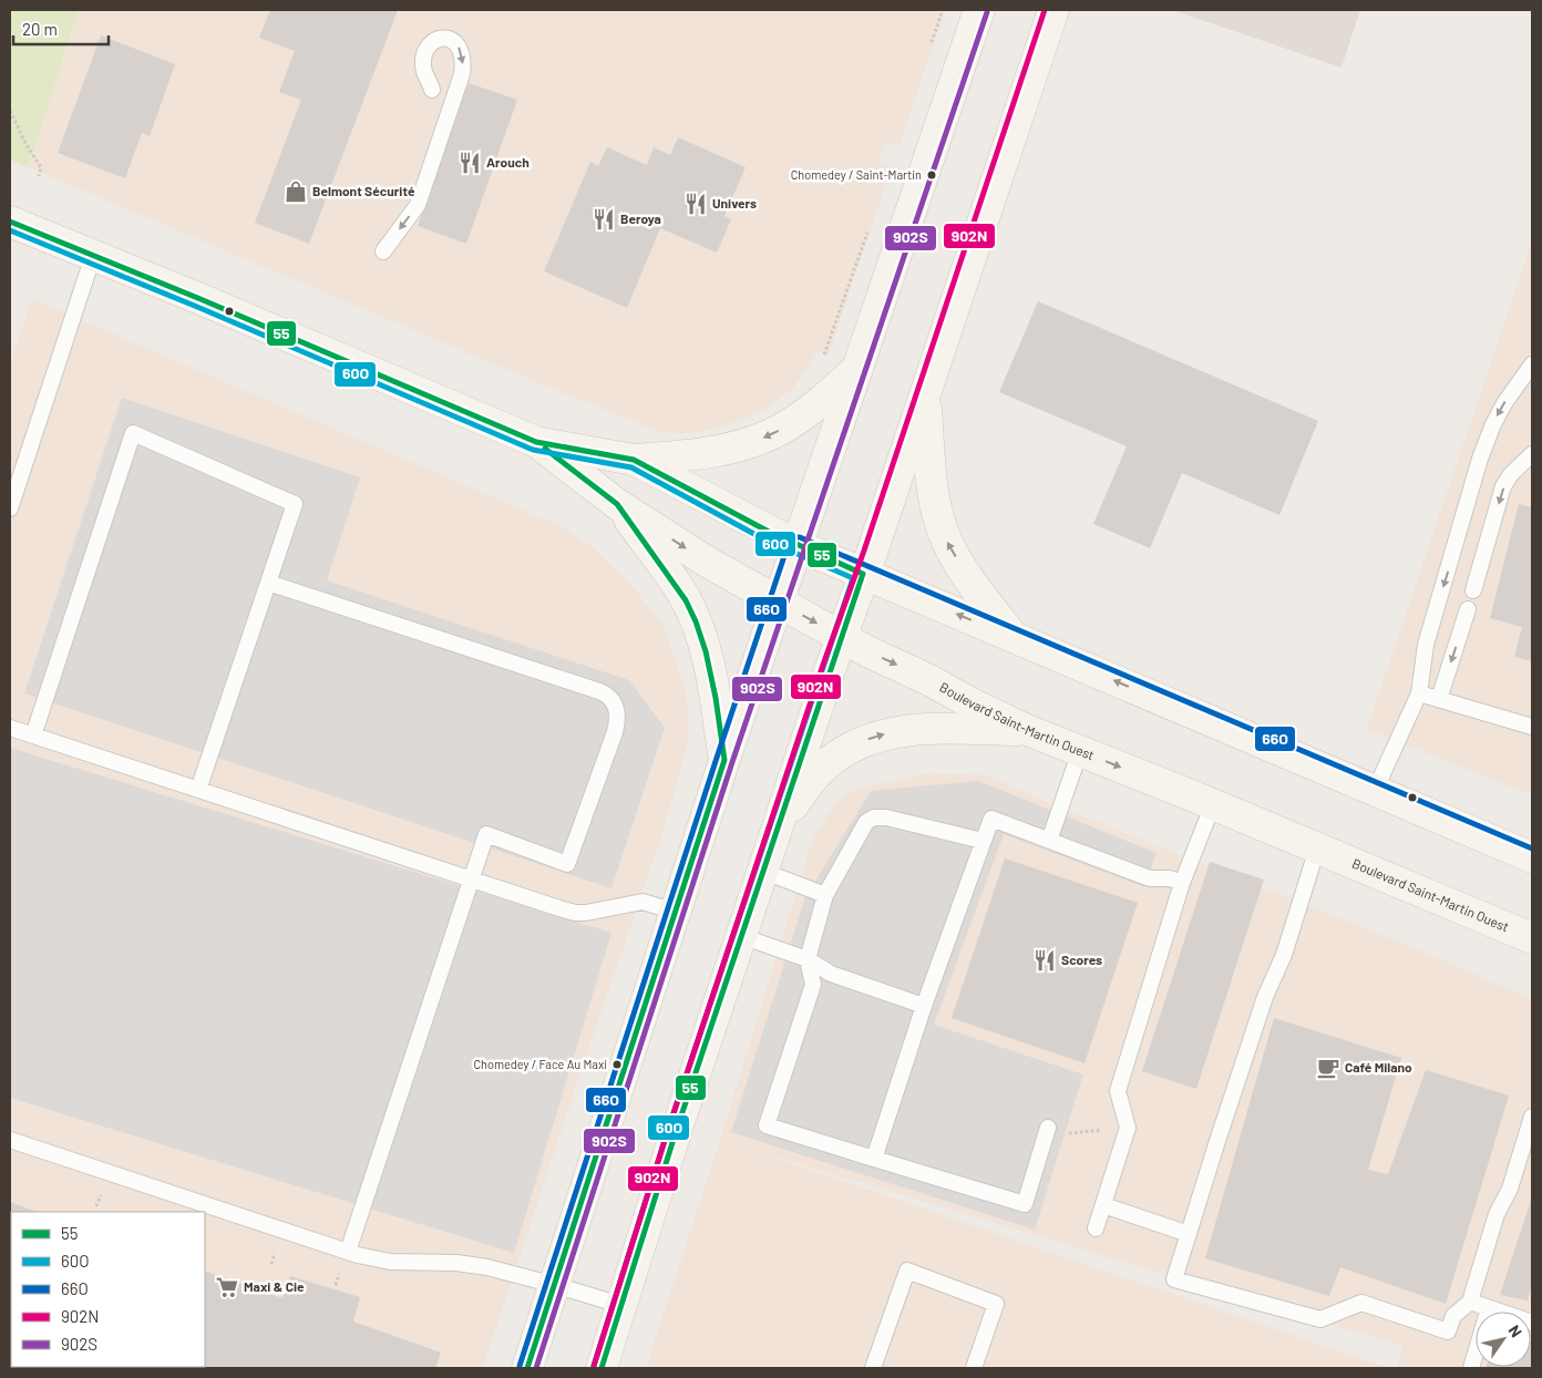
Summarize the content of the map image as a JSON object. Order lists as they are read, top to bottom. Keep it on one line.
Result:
{"streets":{"main road":["Boulevard Saint-Martin Ouest"]},"places":{"restaurant":["Arouch","Univers","Beroya","Scores"],"other":["Chomedey / Saint-Martin","Chomedey / Face Au Maxi"],"shop":["Belmont Sécurité"],"cafe":["Café Milano"],"supermarket":["Maxi & Cie"]},"lines":["transit line 902N","transit line 902S","transit line 55","transit line 60O","transit line 66O"],"legend":["55","60O","66O","902N","902S"],"scale_bar":"20 m","north":"top right"}
